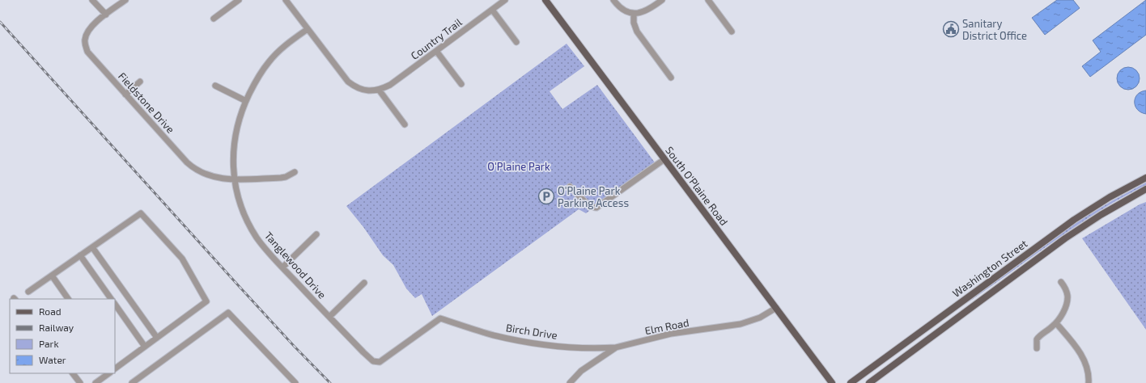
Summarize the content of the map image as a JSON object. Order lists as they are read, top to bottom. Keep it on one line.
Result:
{"streets":{"main road":["South O'Plaine Road","Washington Street"],"street":["Country Trail","Fieldstone Drive","Tanglewood Drive","Elm Road","Birch Drive"]},"crossings":[["Fieldstone Drive","Tanglewood Drive"],["South O'Plaine Road","Elm Road"],["Tanglewood Drive","Birch Drive"],["Elm Road","Birch Drive"]],"parks":["O'Plaine Park"],"places":{"public building":["Sanitary District Office"],"parking":["O'Plaine Park Parking Access"]},"legend":["Road","Railway","Park","Water"]}
